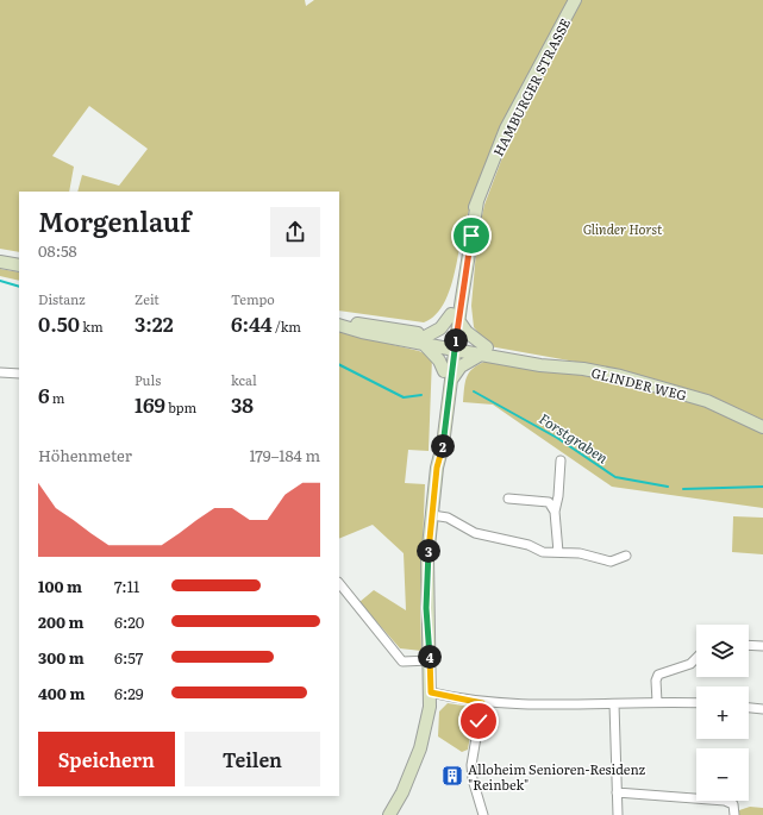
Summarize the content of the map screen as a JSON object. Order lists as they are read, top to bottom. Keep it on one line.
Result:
{"streets":{"main road":["HAMBURGER STRASSE","GLINDER WEG"]},"crossings":[["HAMBURGER STRASSE","GLINDER WEG"]],"water":["Forstgraben"],"parks":["Glinder Horst"],"places":{"building":["Alloheim Senioren-Residenz \"Reinbek\""]},"page":{"heading":["Morgenlauf","08:58"],"stats":[["Distanz","0.50 km"],["Zeit","3:22"],["Tempo","6:44 /km"],["6 m"],["Puls","169 bpm"],["kcal","38"]],"pins":["1","2","3","4"],"chart":["Höhenmeter","179–184 m"],"list":[{"name":"100 m","note":"7:11"},{"name":"200 m","note":"6:20"},{"name":"300 m","note":"6:57"},{"name":"400 m","note":"6:29"}],"map_buttons":["+","−"],"buttons":["Speichern","Teilen"]}}
